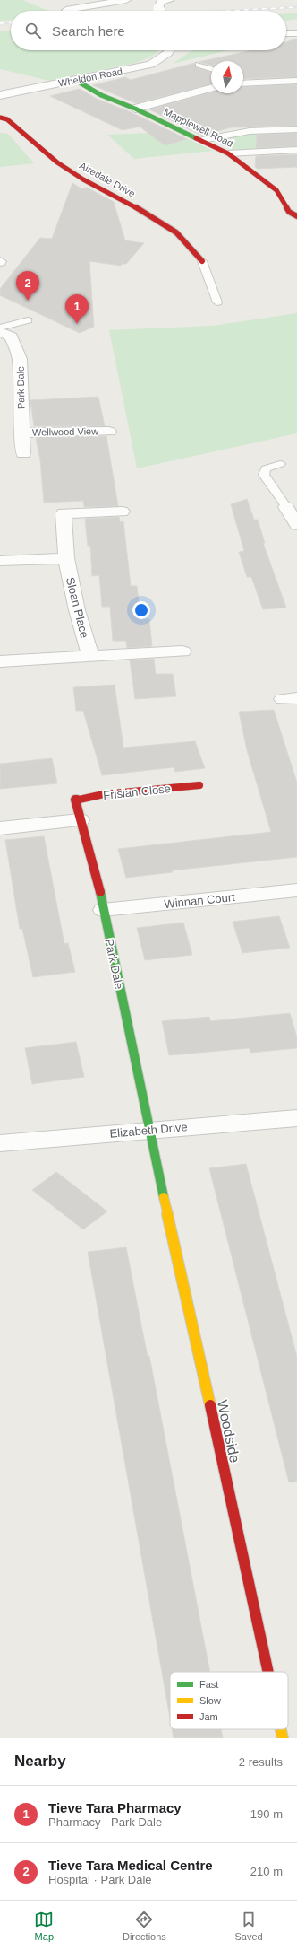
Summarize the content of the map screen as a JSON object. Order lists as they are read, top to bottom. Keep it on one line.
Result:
{"streets":{"street":["Wheldon Road","Mapplewell Road","Airedale Drive","Park Dale","Wellwood View","Sloan Place","Frisian Close","Winnan Court","Elizabeth Drive","Woodside"]},"crossings":[["Wheldon Road","Mapplewell Road"],["Park Dale","Wellwood View"],["Park Dale","Frisian Close"],["Park Dale","Winnan Court"],["Park Dale","Elizabeth Drive"],["Park Dale","Woodside"],["Elizabeth Drive","Woodside"]],"legend":["Fast","Slow","Jam"],"north":"top","page":{"search":"Search here","pins":["2","1"],"heading":["Nearby","2 results"],"list":[{"mark":"1","name":"Tieve Tara Pharmacy","note":"Pharmacy · Park Dale","value":"190 m"},{"mark":"2","name":"Tieve Tara Medical Centre","note":"Hospital · Park Dale","value":"210 m"}],"nav":["Map","Directions","Saved"]}}
